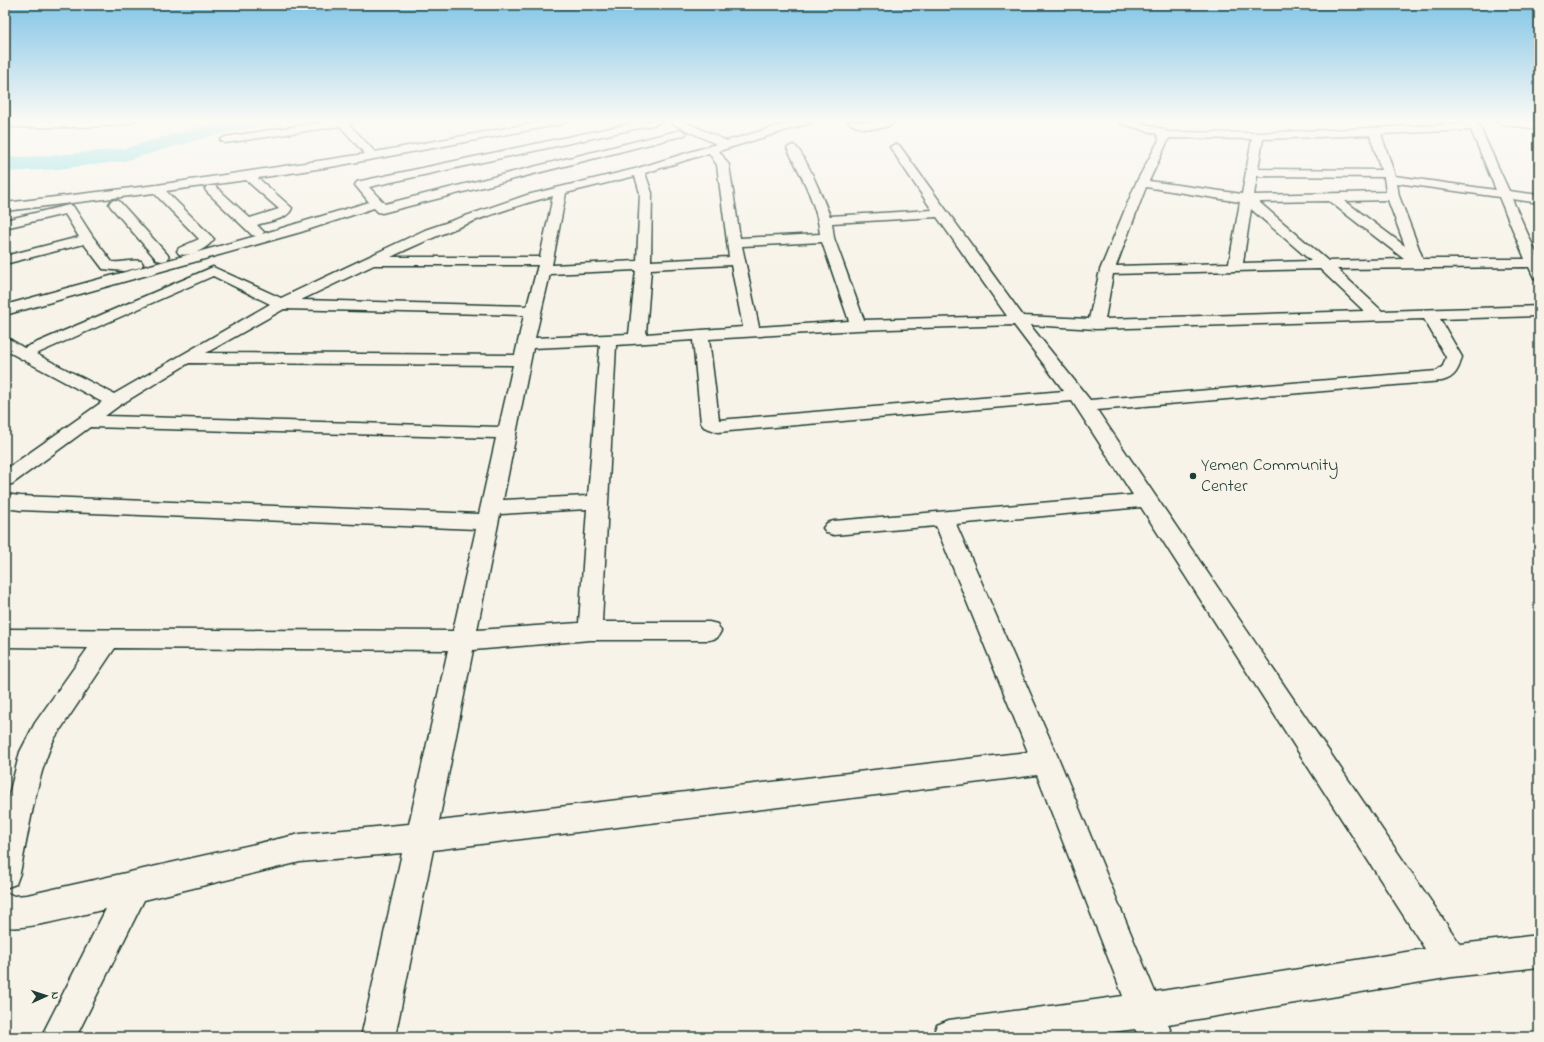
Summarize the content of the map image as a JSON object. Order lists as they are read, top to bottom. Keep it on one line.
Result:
{"places":["Yemen Community Center"],"north":"right"}
